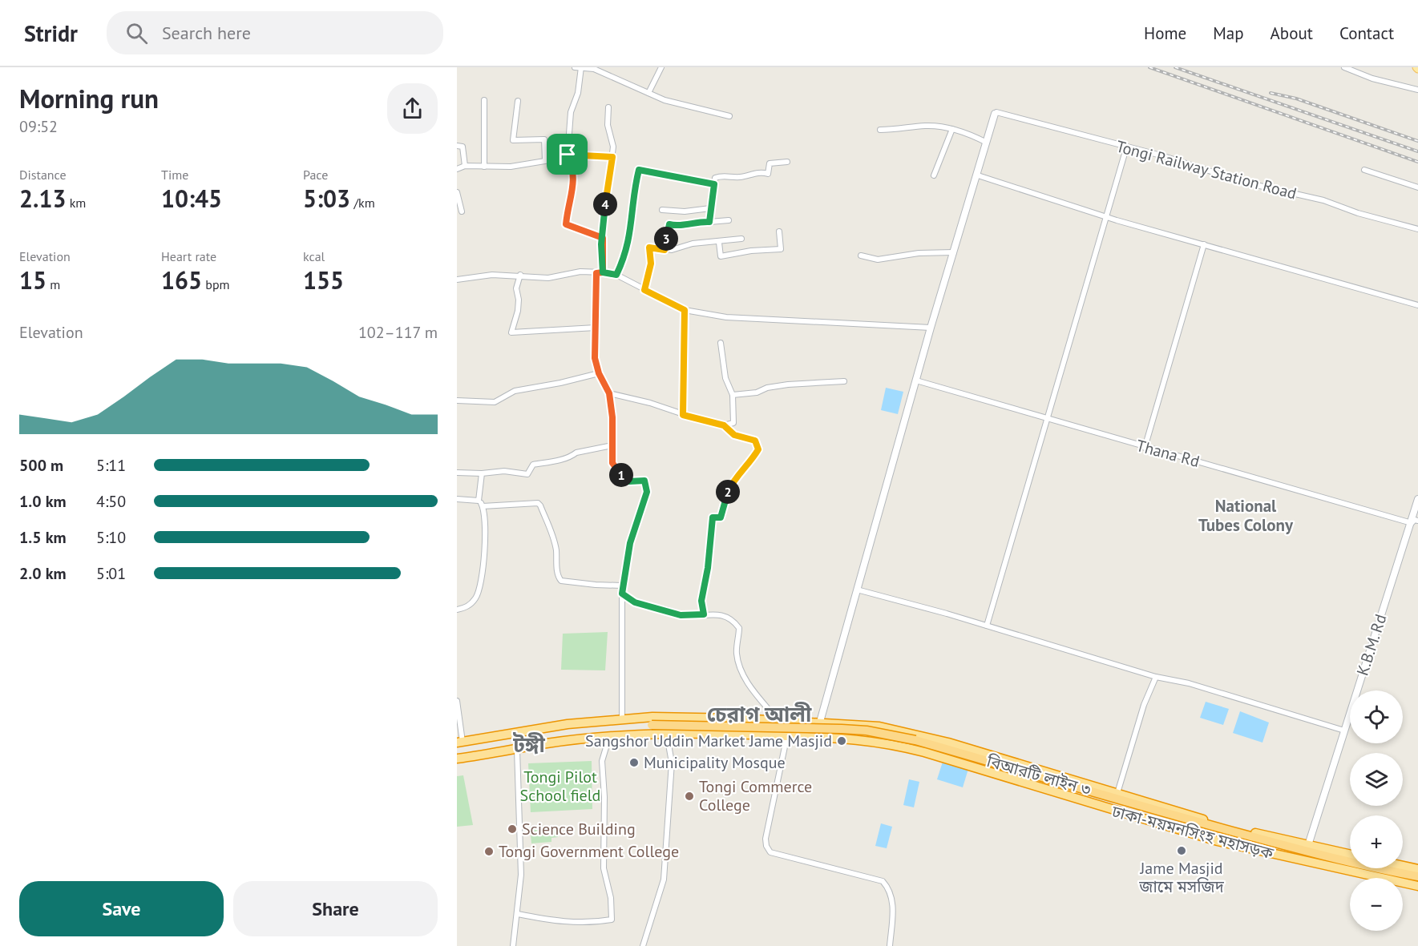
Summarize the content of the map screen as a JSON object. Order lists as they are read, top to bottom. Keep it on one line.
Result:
{"streets":{"highway":["বিআরটি লাইন ৩","ঢাকা-ময়মনসিংহ মহাসড়ক"],"street":["Tongi Railway Station Road","Thana Rd","K.B.M. Rd"]},"crossings":[["Thana Rd","K.B.M. Rd"],["K.B.M. Rd","ঢাকা-ময়মনসিংহ মহাসড়ক"]],"districts":["National Tubes Colony","চেরাগ আলী","টঙ্গী"],"parks":["Tongi Pilot School field"],"places":["Sangshor Uddin Market Jame Masjid","Municipality Mosque","Tongi Commerce College","Science Building","Jame Masjid জামে মসজিদ","Tongi Government College"],"page":{"header":"Stridr","search":"Search here","nav":["Home","Map","About","Contact"],"heading":["Morning run","09:52"],"stats":[["Distance","2.13 km"],["Time","10:45"],["Pace","5:03 /km"],["Elevation","15 m"],["Heart rate","165 bpm"],["kcal","155"]],"pins":["4","3","1","2"],"chart":["Elevation","102–117 m"],"list":[{"name":"500 m","note":"5:11"},{"name":"1.0 km","note":"4:50"},{"name":"1.5 km","note":"5:10"},{"name":"2.0 km","note":"5:01"}],"map_buttons":["+","−"],"buttons":["Save","Share"]}}
